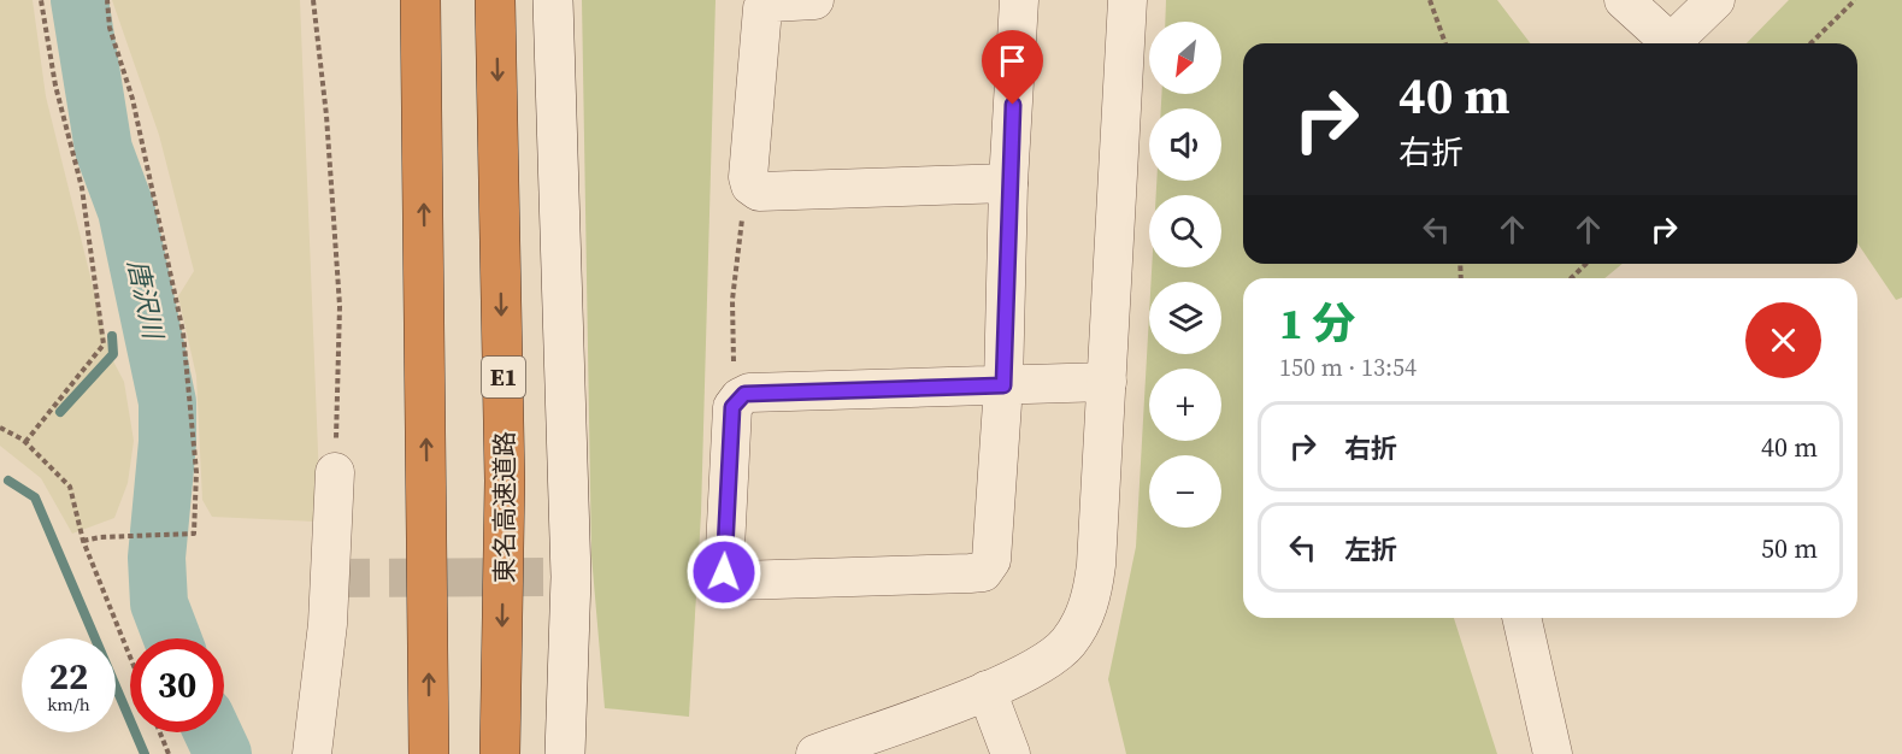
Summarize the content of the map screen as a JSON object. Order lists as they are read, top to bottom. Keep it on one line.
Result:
{"streets":{"highway":["E1","東名高速道路"]},"water":["唐沢川"],"north":"bottom left","page":{"map_buttons":["+","−"],"turn":["40 m","右折"],"heading":["1 分","150 m · 13:54"],"list":[{"name":"右折","value":"40 m"},{"name":"左折","value":"50 m"}],"speed":"22 km/h","limit":"30"}}
